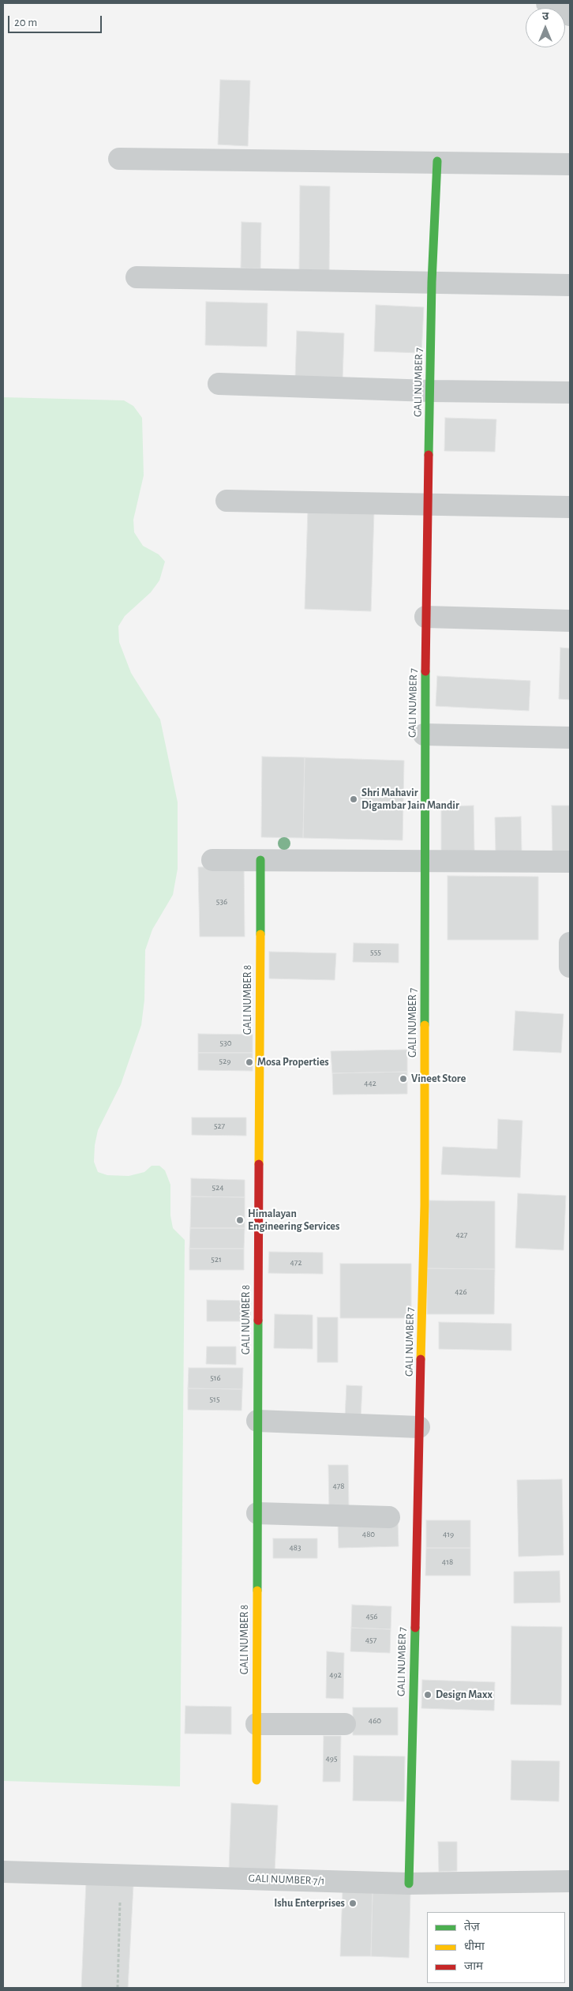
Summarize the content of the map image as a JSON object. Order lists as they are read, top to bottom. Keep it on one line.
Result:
{"streets":{"street":["GALI NUMBER 7","GALI NUMBER 8","GALI NUMBER 7/1"]},"crossings":[["GALI NUMBER 7","GALI NUMBER 7/1"]],"places":["Shri Mahavir Digambar Jain Mandir","Mosa Properties","Vineet Store","Himalayan Engineering Services","Design Maxx","Ishu Enterprises"],"house_numbers":["536","555","530","529","442","527","524","427","521","472","426","516","515","478","480","419","483","418","456","457","492","460","495"],"legend":["तेज़","धीमा","जाम"],"scale_bar":"20 m","north":"top"}
